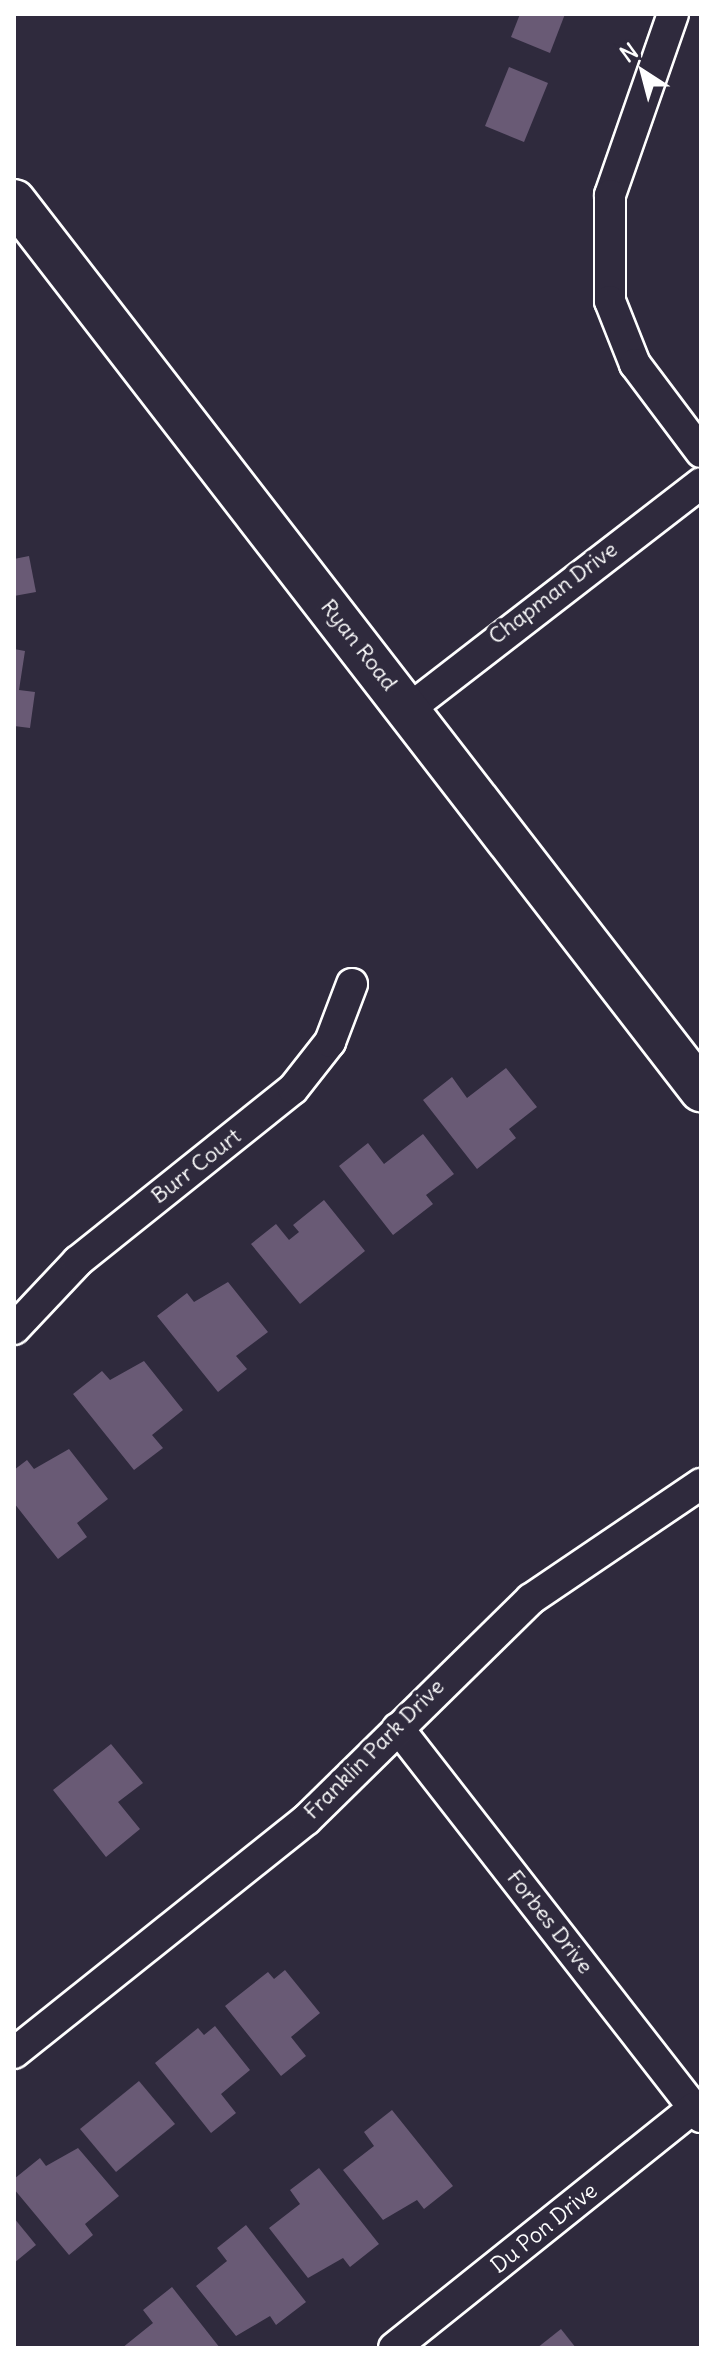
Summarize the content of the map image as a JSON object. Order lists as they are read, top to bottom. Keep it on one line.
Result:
{"streets":{"main road":["Ryan Road"],"street":["Chapman Drive","Burr Court","Franklin Park Drive","Forbes Drive","Du Pon Drive"]},"crossings":[["Chapman Drive","Ryan Road"],["Franklin Park Drive","Forbes Drive"],["Forbes Drive","Du Pon Drive"]],"north":"top left"}
